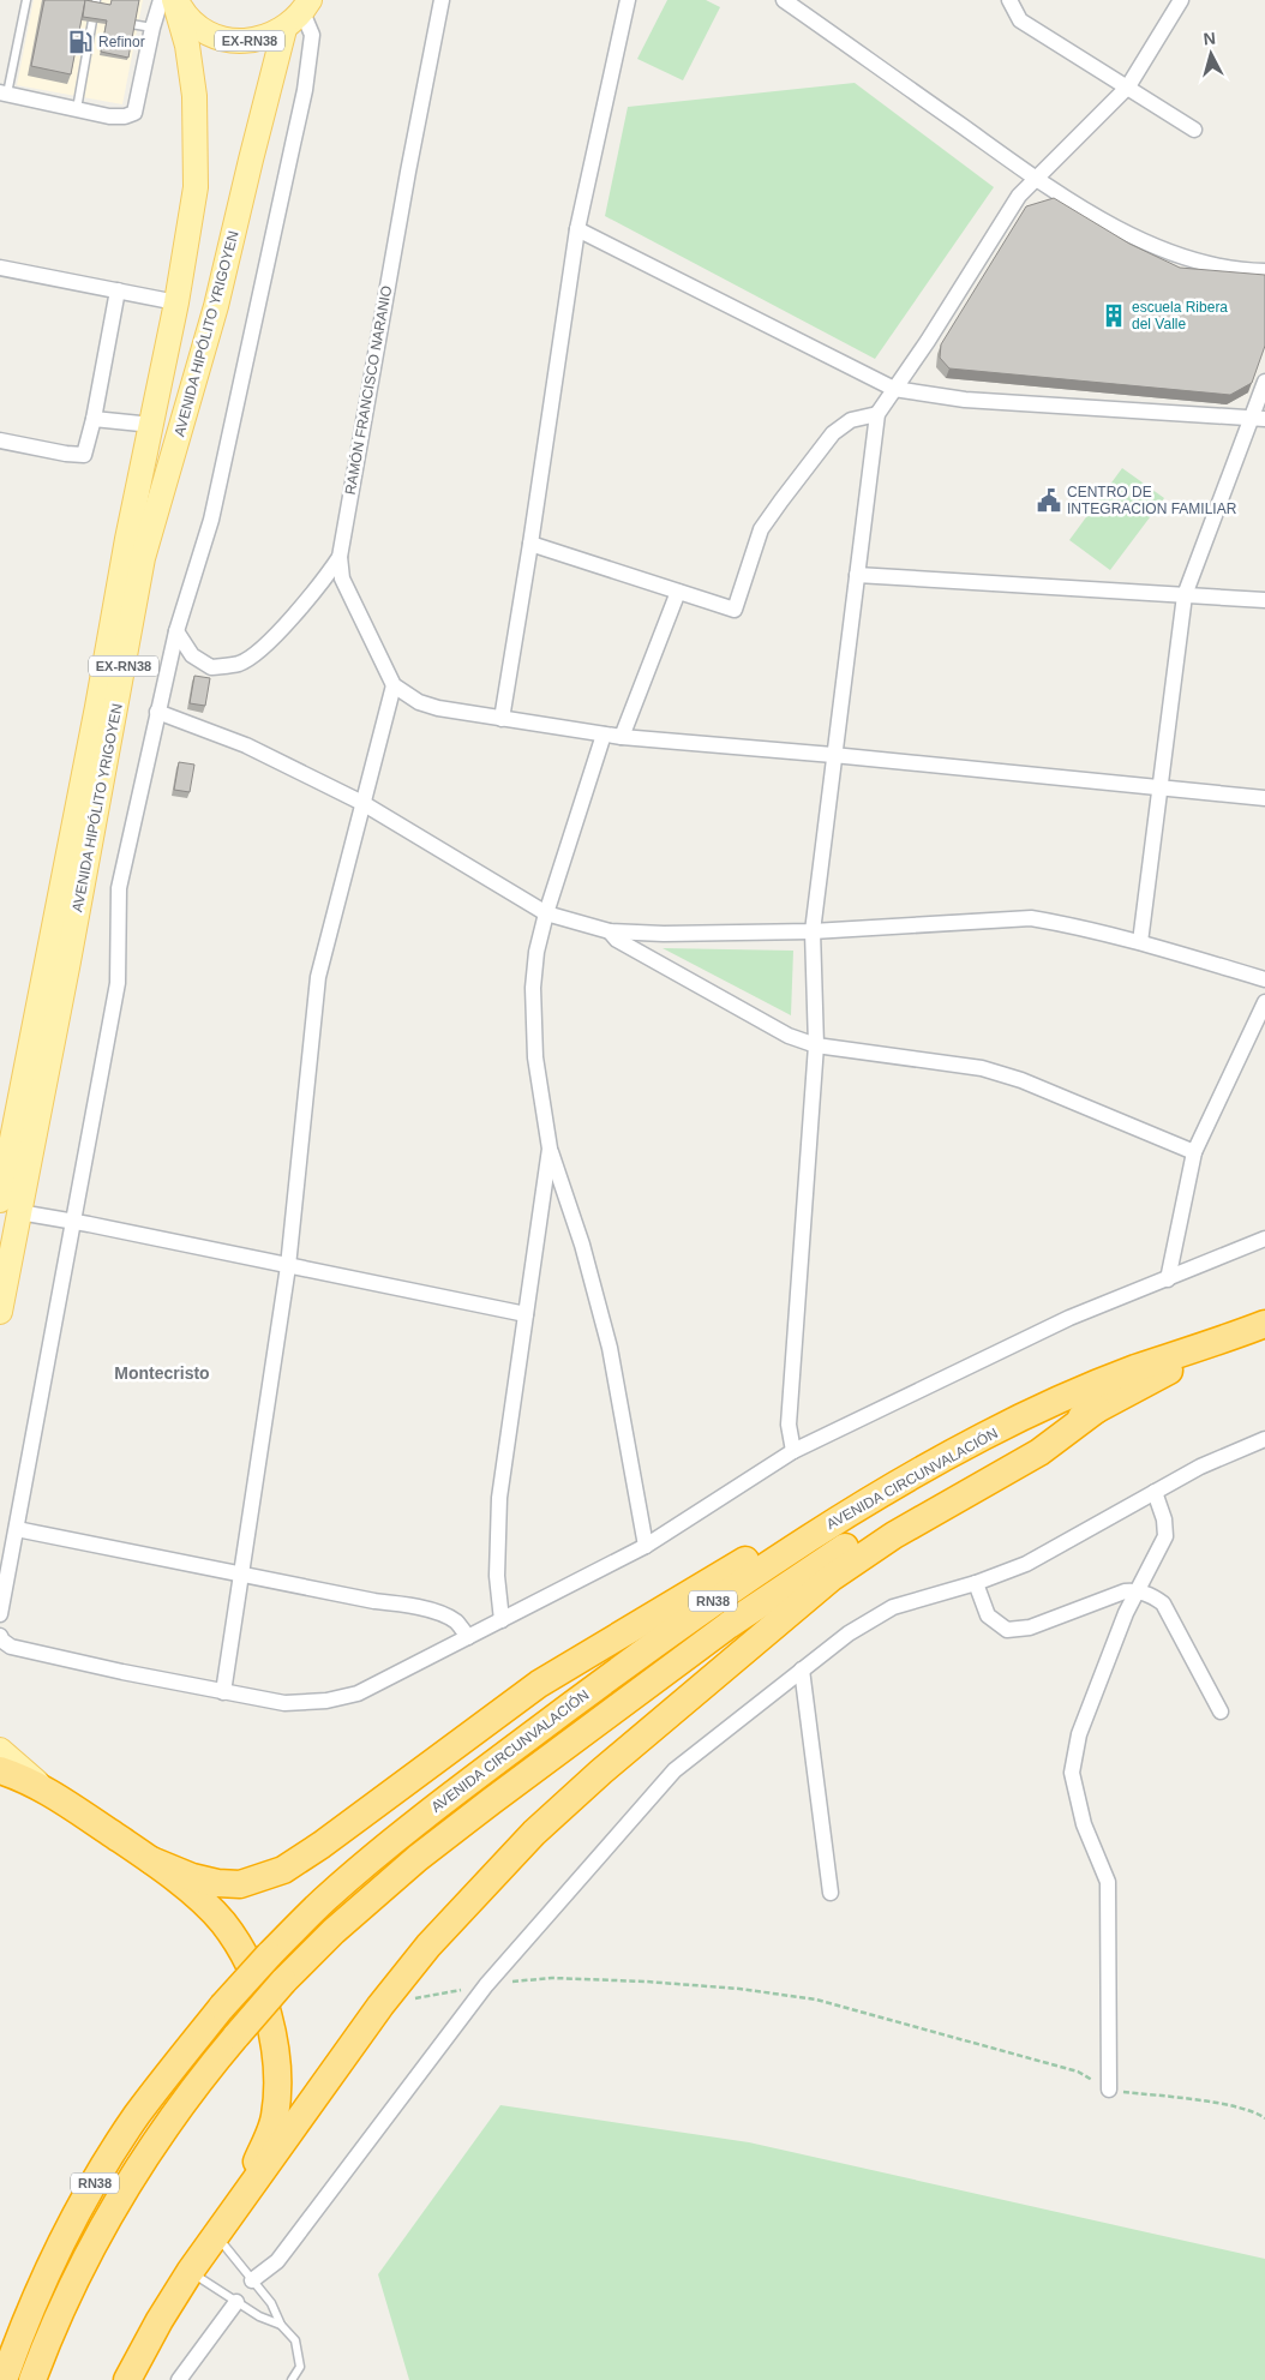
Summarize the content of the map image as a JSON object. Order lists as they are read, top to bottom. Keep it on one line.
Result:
{"streets":{"highway":["AVENIDA CIRCUNVALACIÓN","RN38"],"main road":["EX-RN38","AVENIDA HIPÓLITO YRIGOYEN"],"street":["RAMÓN FRANCISCO NARANIO"]},"crossings":[["EX-RN38","AVENIDA HIPÓLITO YRIGOYEN"]],"districts":["Montecristo"],"places":{"fuel station":["Refinor"],"building":["escuela Ribera del Valle"],"public building":["CENTRO DE INTEGRACION FAMILIAR"]},"north":"top"}
